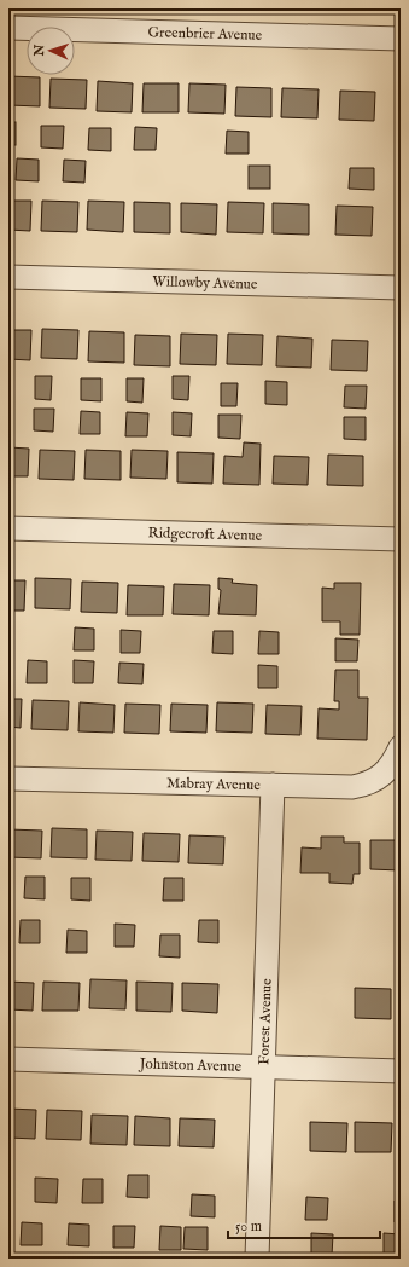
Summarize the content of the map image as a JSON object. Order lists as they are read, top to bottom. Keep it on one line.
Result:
{"streets":{"street":["Greenbrier Avenue","Willowby Avenue","Ridgecroft Avenue","Mabray Avenue","Forest Avenue","Johnston Avenue"]},"crossings":[["Mabray Avenue","Forest Avenue"],["Forest Avenue","Johnston Avenue"]],"scale_bar":"50 m","north":"left"}
